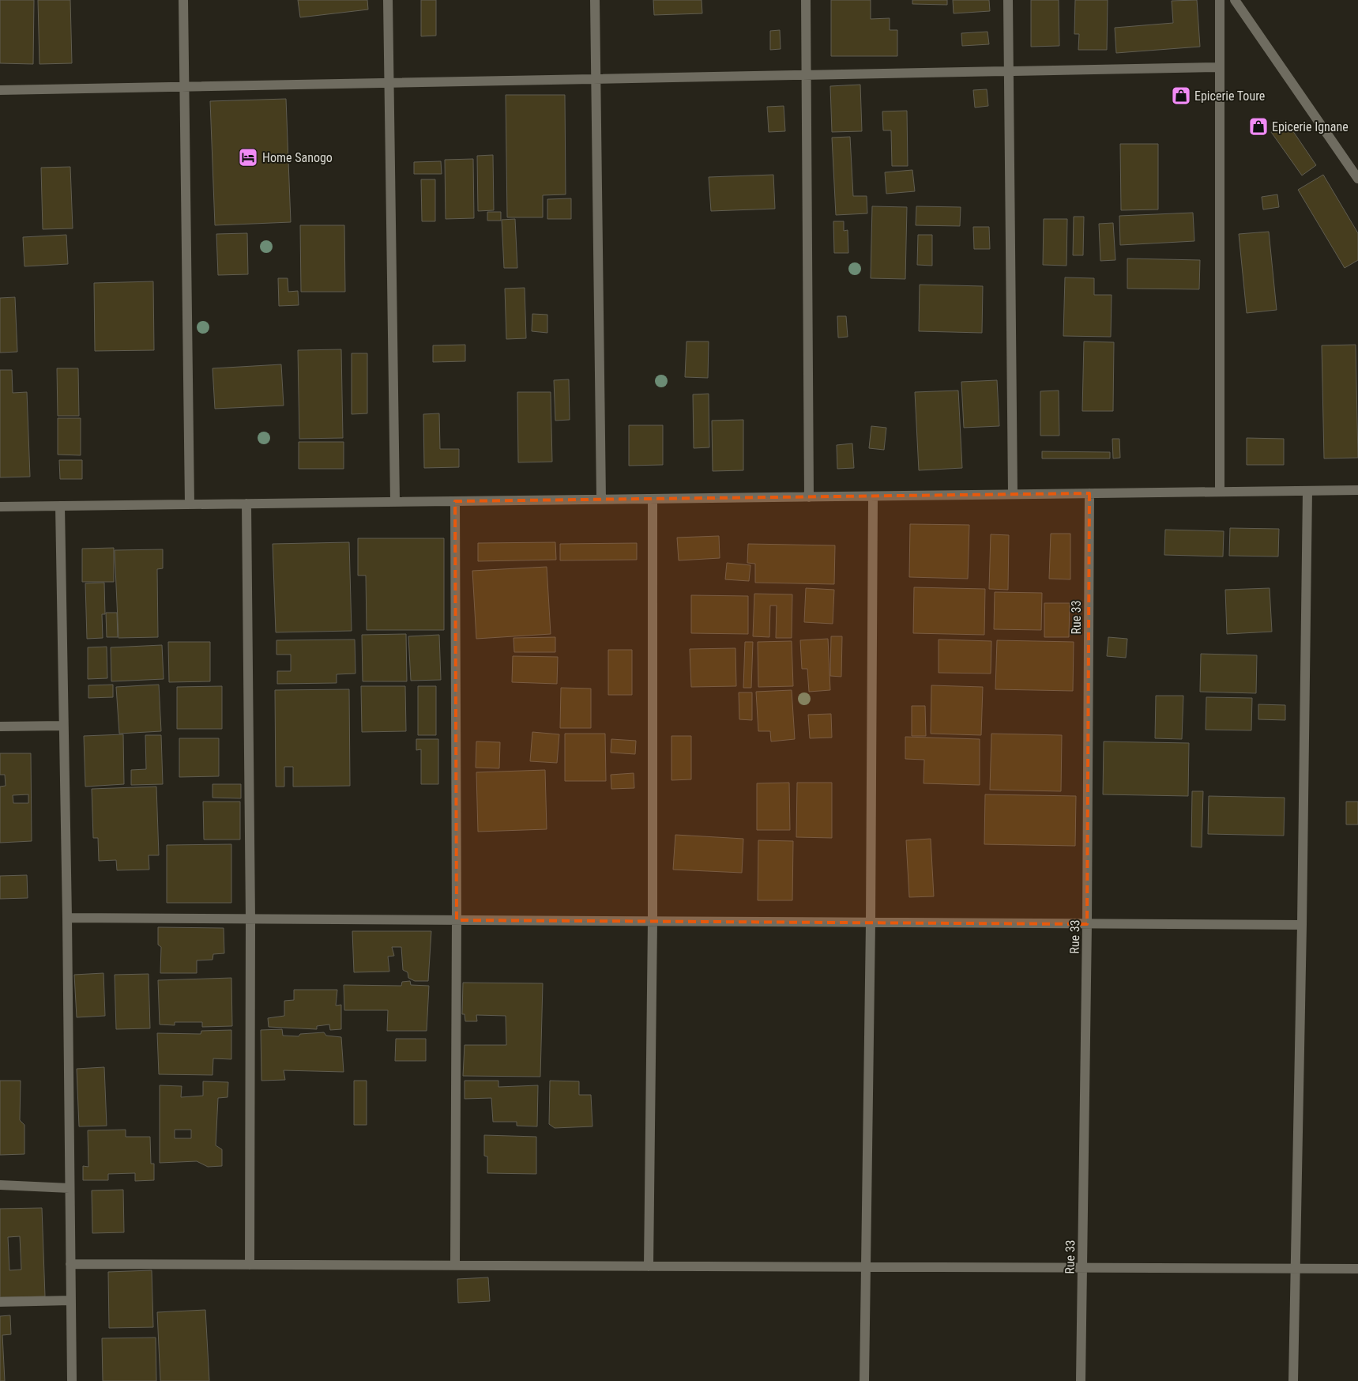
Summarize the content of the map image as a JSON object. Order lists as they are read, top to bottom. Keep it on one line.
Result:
{"streets":{"street":["Rue 33"]},"places":{"shop":["Epicerie Toure","Epicerie Ignane"],"hotel":["Home Sanogo"]}}
